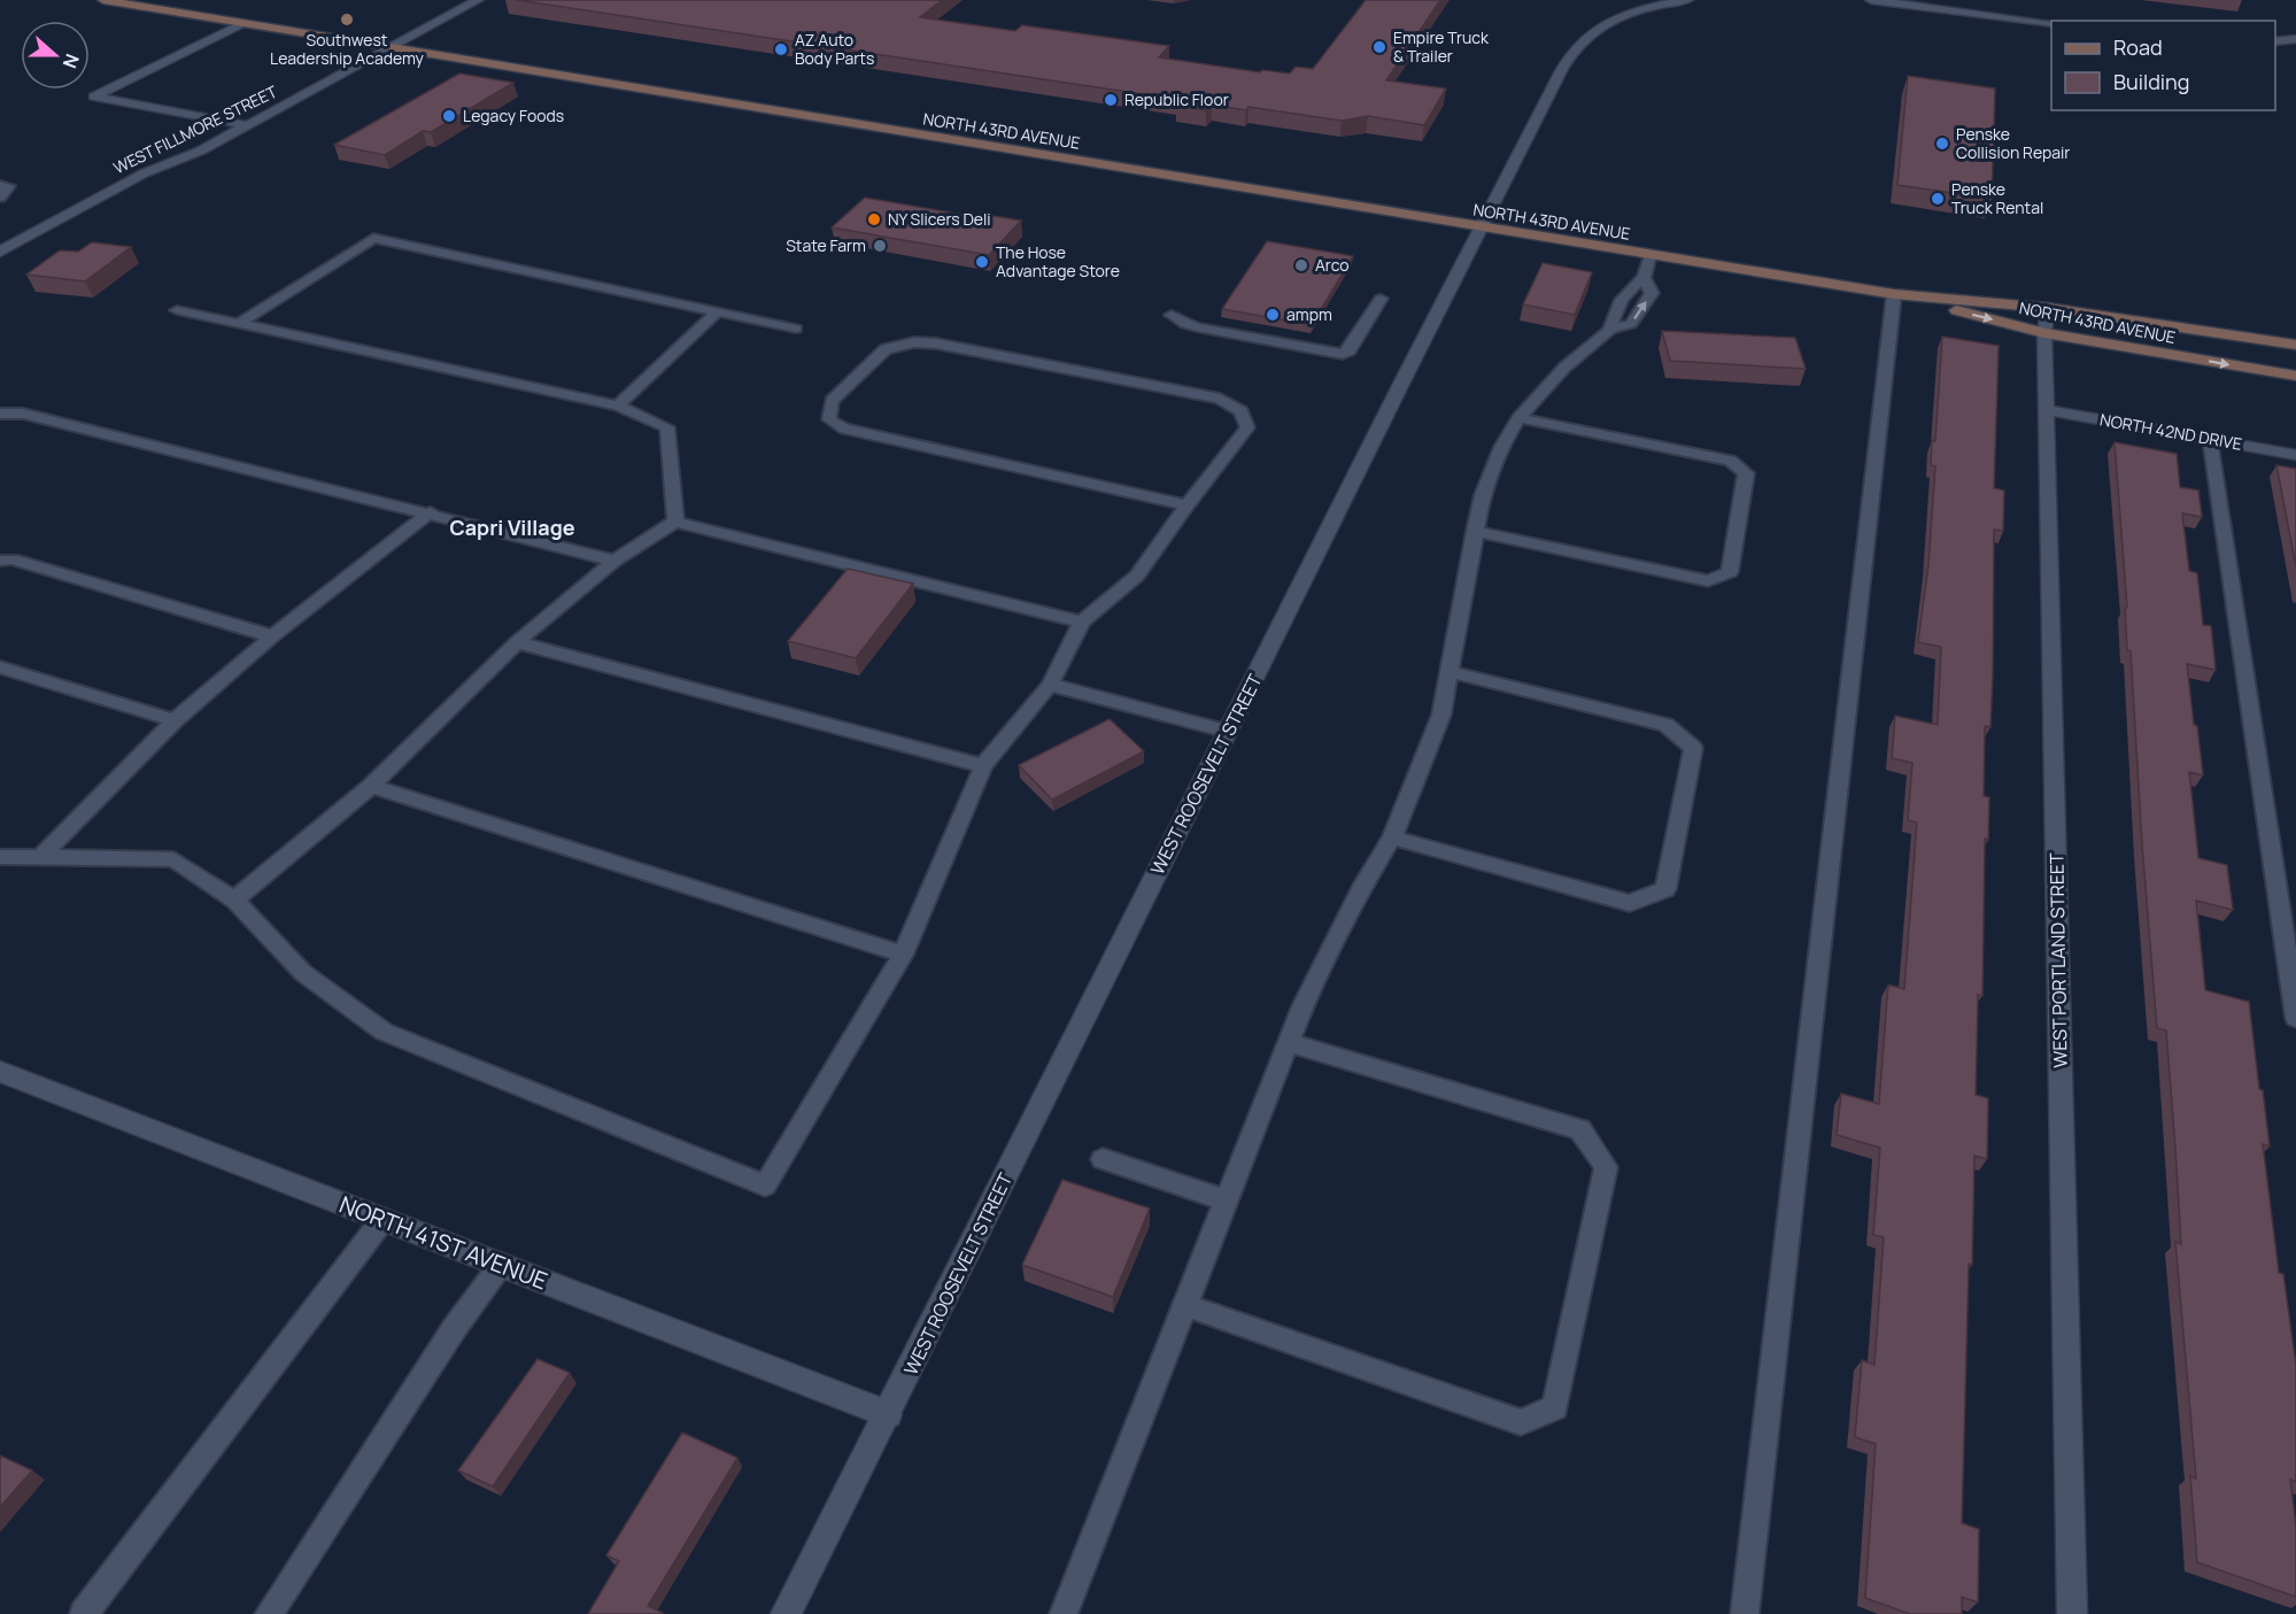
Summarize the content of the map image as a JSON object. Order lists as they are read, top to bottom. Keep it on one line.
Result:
{"streets":{"main road":["NORTH 43RD AVENUE"],"street":["WEST FILLMORE STREET","NORTH 42ND DRIVE","WEST ROOSEVELT STREET","WEST PORTLAND STREET","NORTH 41ST AVENUE"]},"crossings":[["WEST FILLMORE STREET","NORTH 43RD AVENUE"],["NORTH 43RD AVENUE","WEST ROOSEVELT STREET"],["NORTH 43RD AVENUE","WEST PORTLAND STREET"],["NORTH 42ND DRIVE","WEST PORTLAND STREET"],["WEST ROOSEVELT STREET","NORTH 41ST AVENUE"]],"districts":["Capri Village"],"places":["Southwest Leadership Academy","Empire Truck & Trailer","AZ Auto Body Parts","Republic Floor","Legacy Foods","Penske Collision Repair","Penske Truck Rental","NY Slicers Deli","State Farm","The Hose Advantage Store","Arco","ampm"],"legend":["Road","Building"],"north":"right"}
